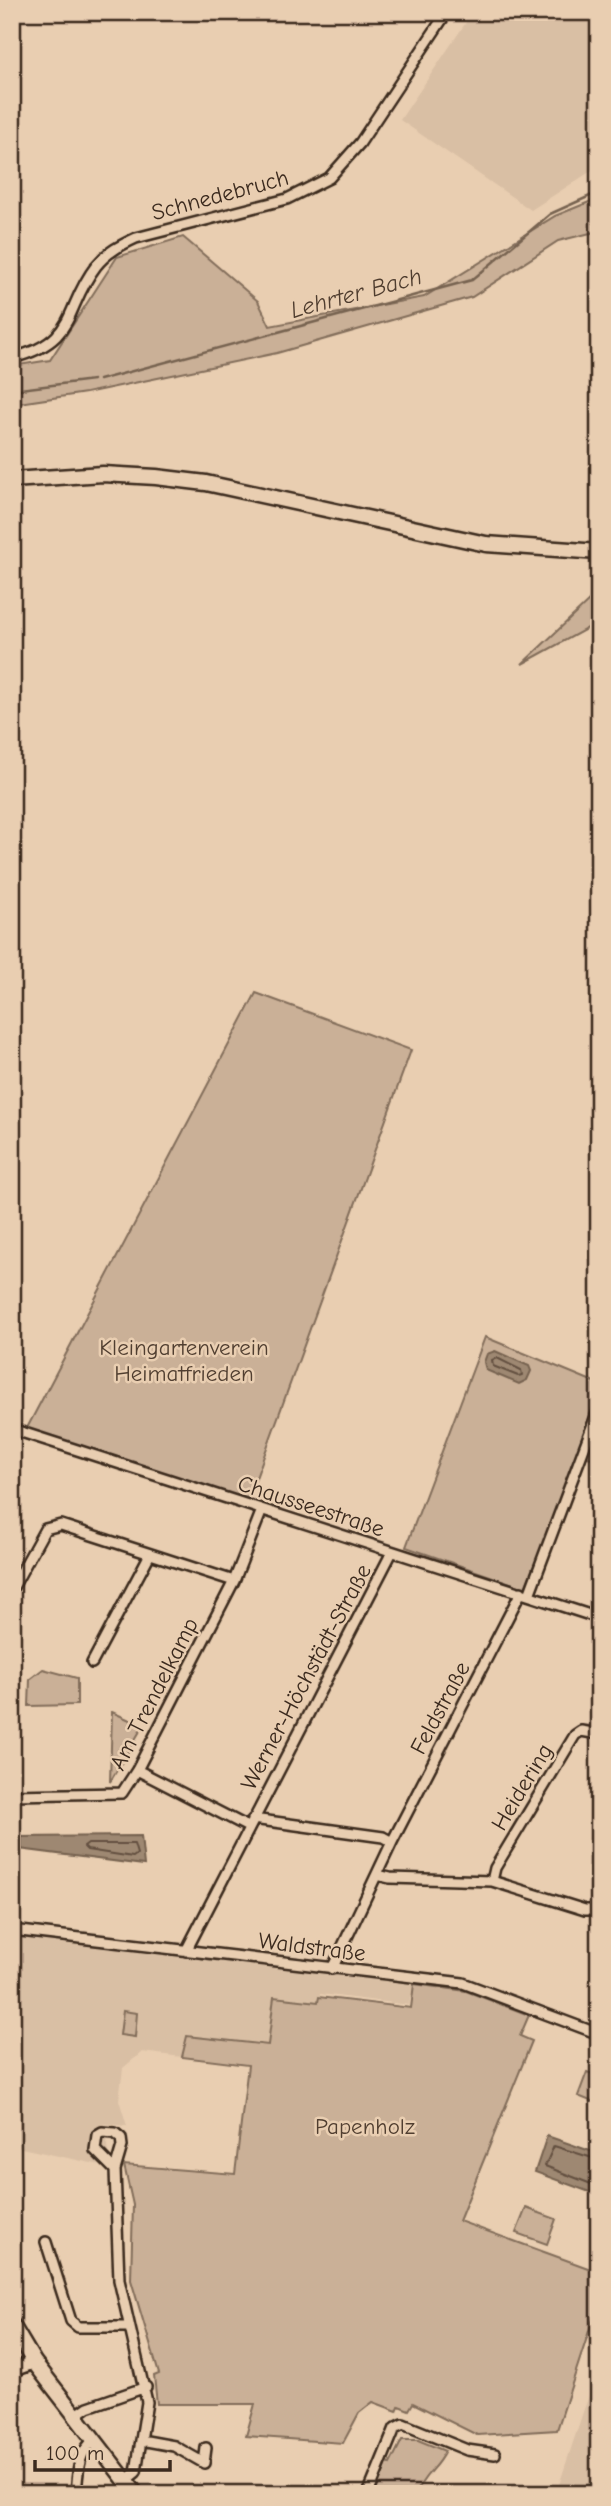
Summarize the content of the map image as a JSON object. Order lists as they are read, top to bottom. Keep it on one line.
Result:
{"streets":{"street":["Schnedebruch","Chausseestraße","Werner-Höchstädt-Straße","Am Trendelkamp","Feldstraße","Heidering","Waldstraße"]},"crossings":[["Chausseestraße","Werner-Höchstädt-Straße"],["Chausseestraße","Am Trendelkamp"],["Chausseestraße","Feldstraße"],["Werner-Höchstädt-Straße","Am Trendelkamp"],["Werner-Höchstädt-Straße","Feldstraße"],["Werner-Höchstädt-Straße","Waldstraße"],["Feldstraße","Waldstraße"]],"water":["Lehrter Bach"],"parks":["Kleingartenverein Heimatfrieden","Papenholz"],"scale_bar":"100 m"}
